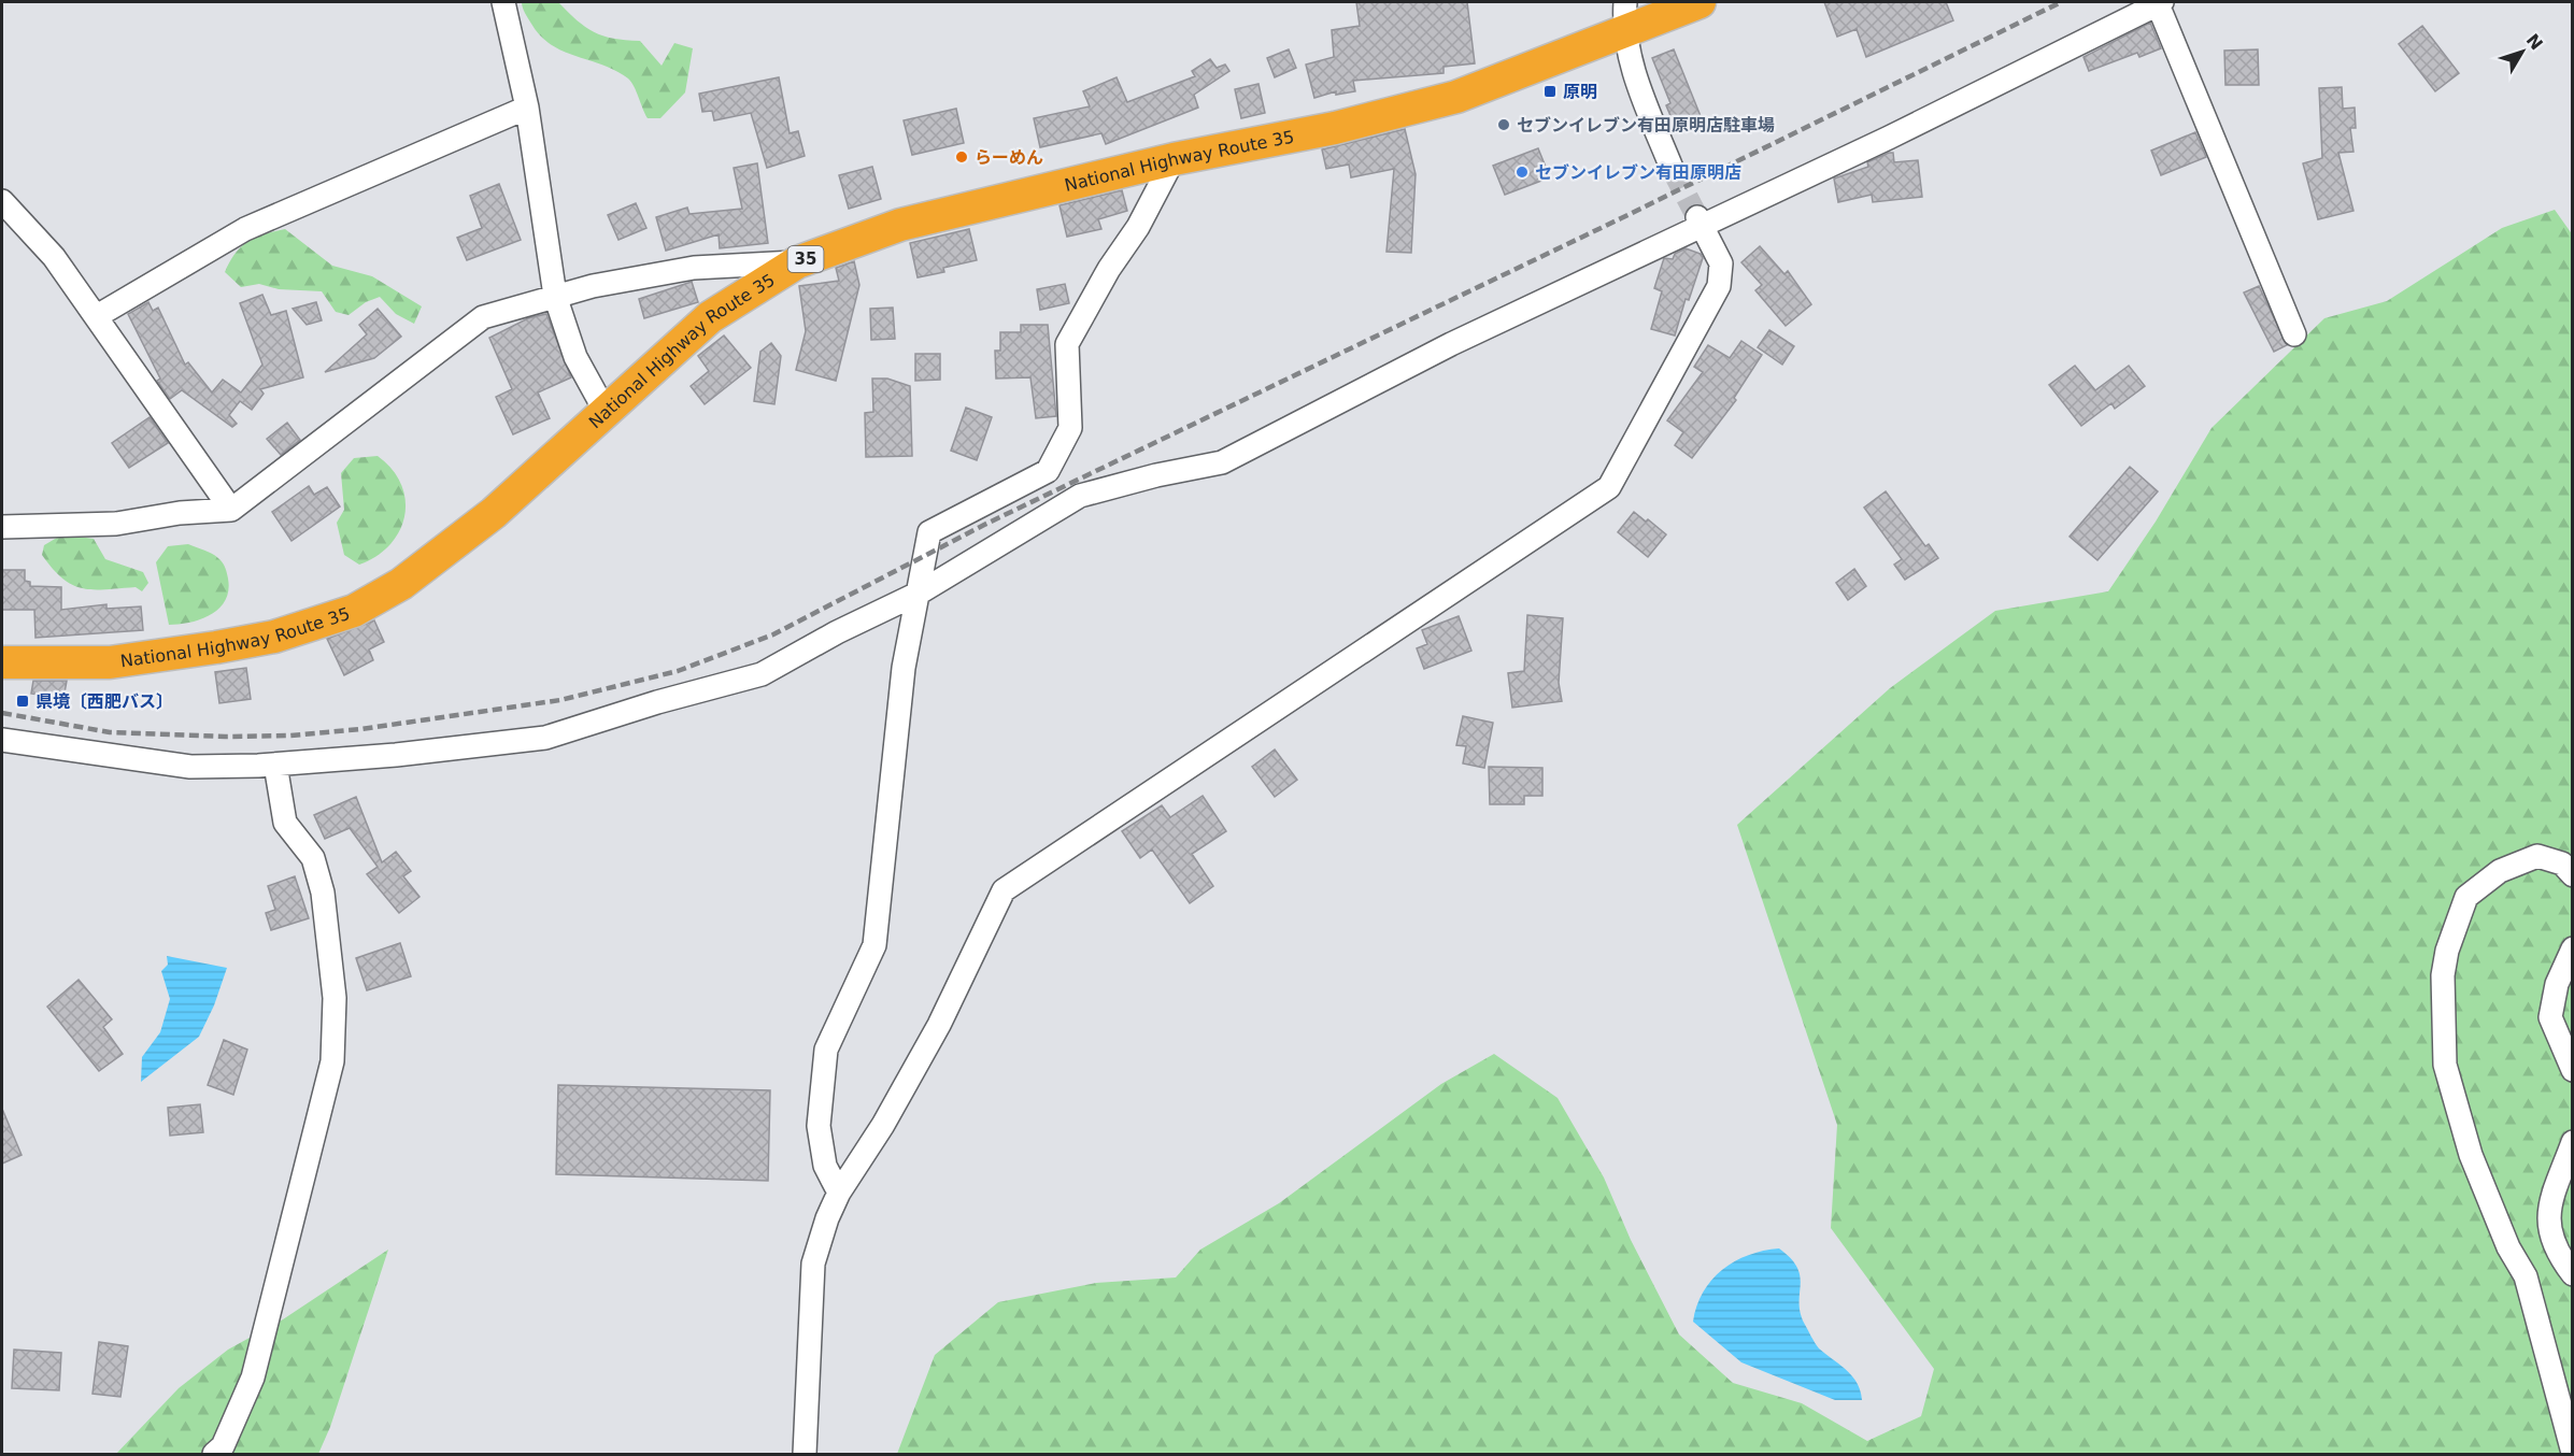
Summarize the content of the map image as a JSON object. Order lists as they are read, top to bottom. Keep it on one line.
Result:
{"streets":{"highway":["National Highway Route 35","35"]},"places":{"transit":["原明","県境〔西肥バス〕"],"other":["セブンイレブン有田原明店駐車場","らーめん","セブンイレブン有田原明店"]},"north":"top right"}
